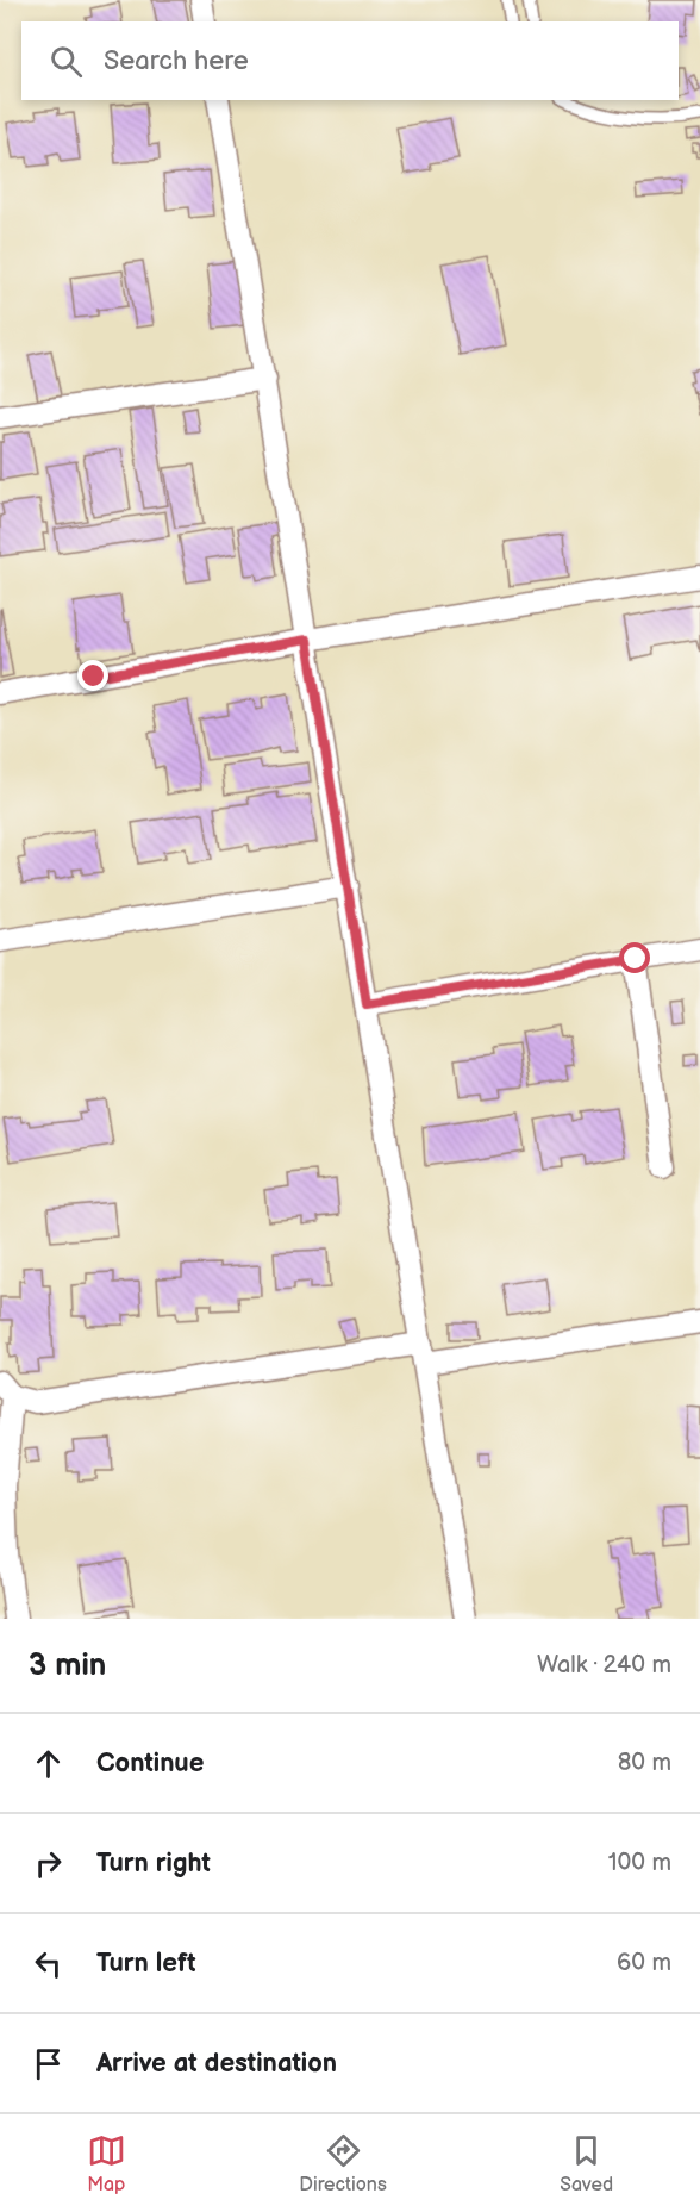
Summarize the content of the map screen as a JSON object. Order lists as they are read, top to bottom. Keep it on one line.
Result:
{"page":{"search":"Search here","heading":["3 min","Walk · 240 m"],"list":[["Continue","80 m"],["Turn right","100 m"],["Turn left","60 m"],"Arrive at destination"],"nav":["Map","Directions","Saved"]}}
